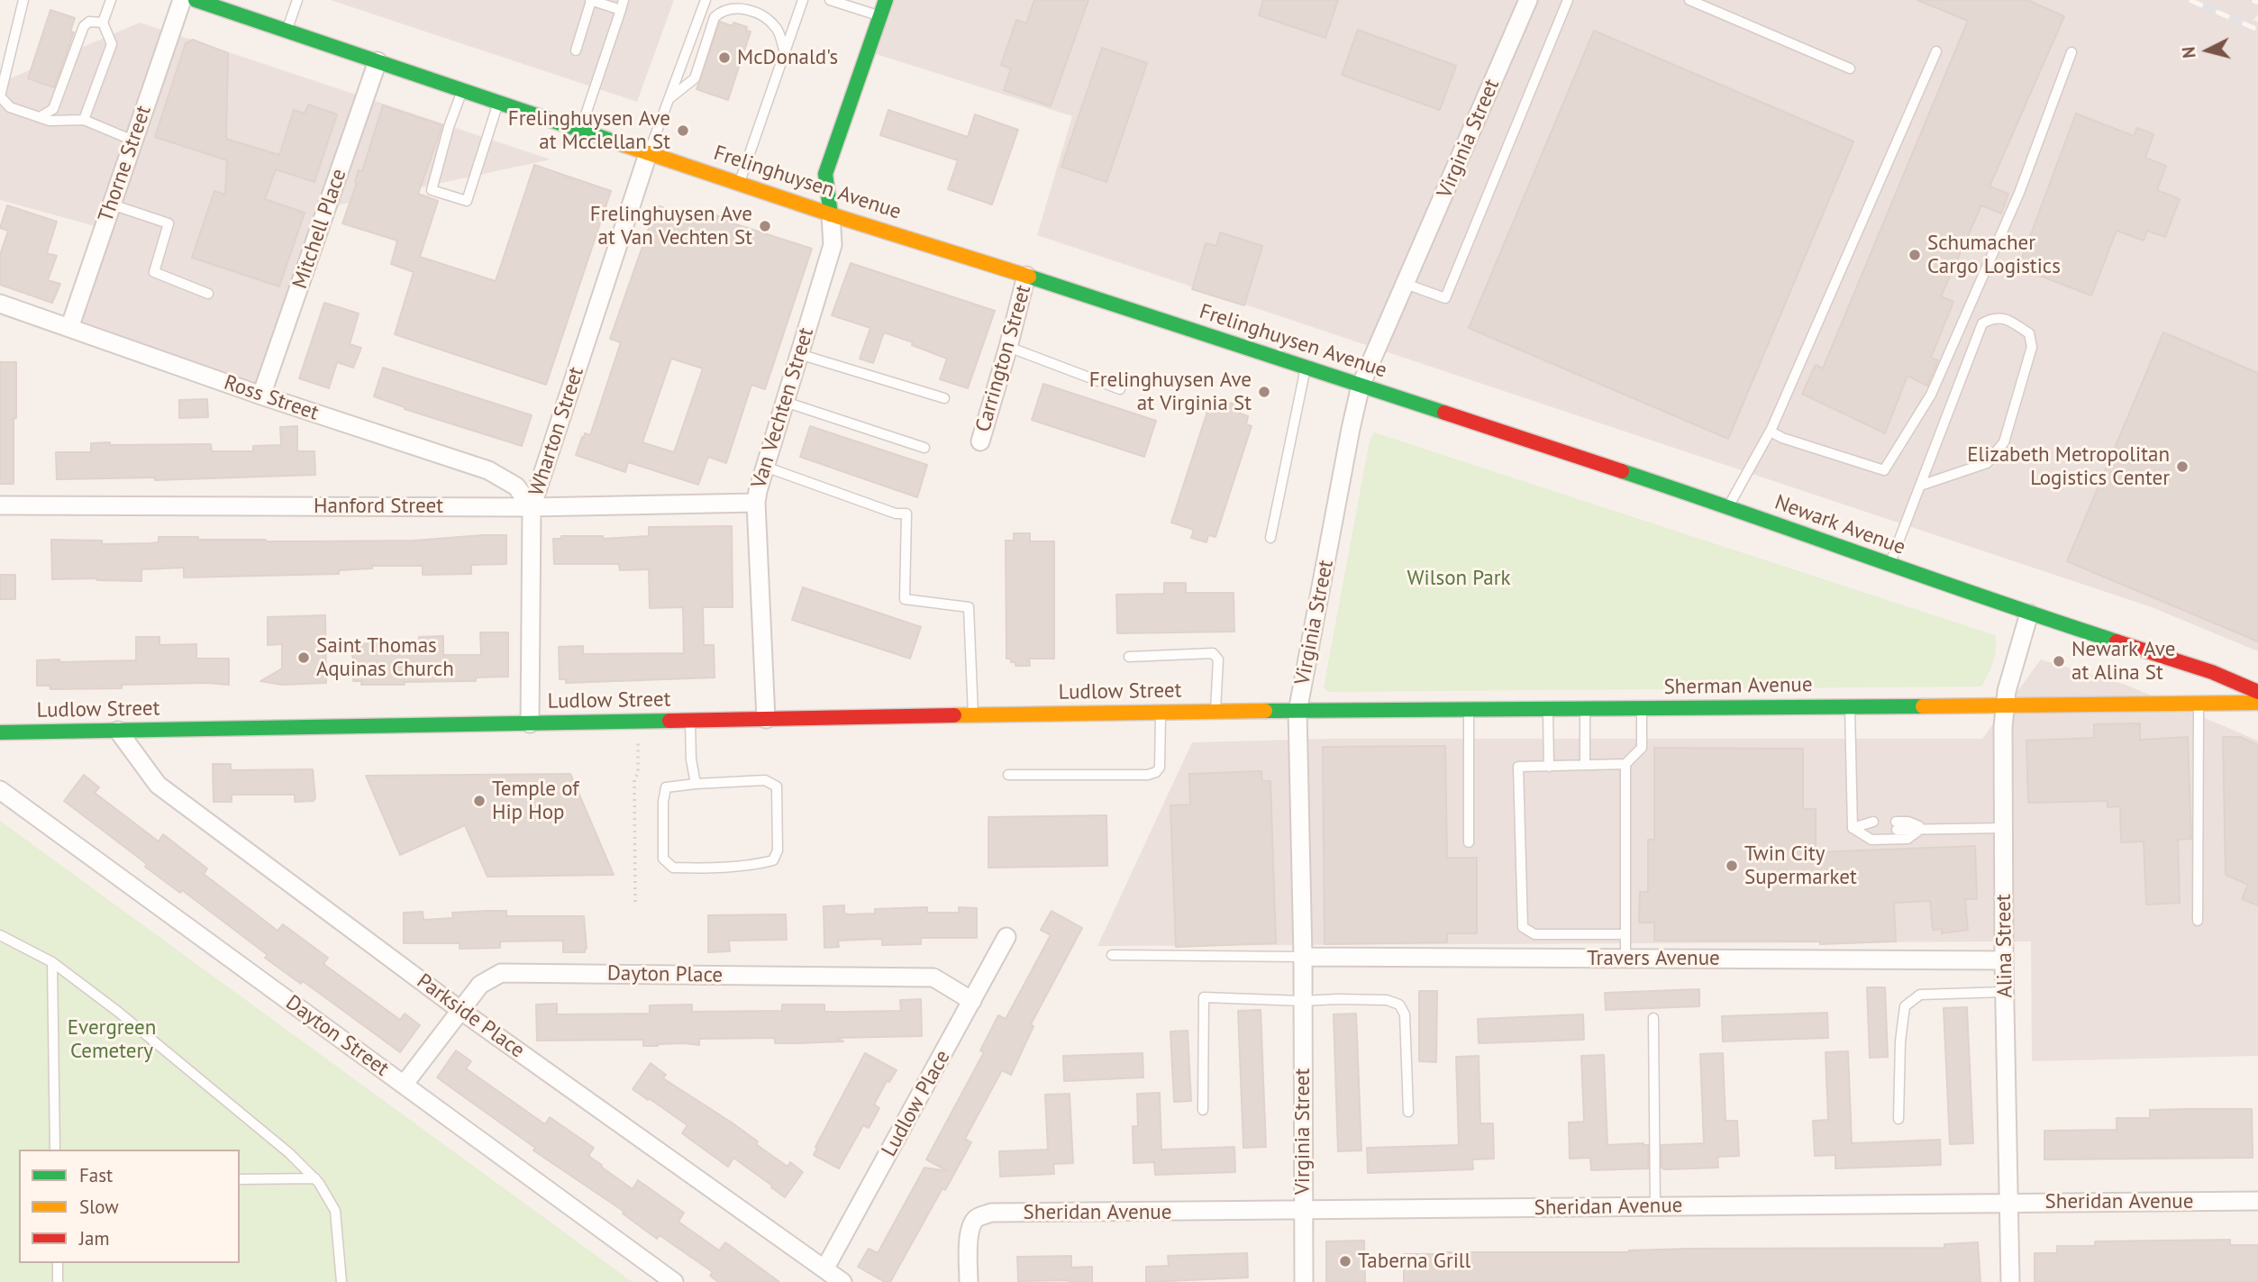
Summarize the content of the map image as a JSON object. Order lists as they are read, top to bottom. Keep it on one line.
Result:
{"streets":{"main road":["Frelinghuysen Avenue","Newark Avenue","Sherman Avenue","Ludlow Street"],"street":["Virginia Street","Thorne Street","Mitchell Place","Carrington Street","Ross Street","Van Vechten Street","Wharton Street","Hanford Street","Alina Street","Travers Avenue","Dayton Place","Parkside Place","Dayton Street","Ludlow Place","Sheridan Avenue"]},"crossings":[["Virginia Street","Frelinghuysen Avenue"],["Virginia Street","Sherman Avenue"],["Virginia Street","Travers Avenue"],["Virginia Street","Sheridan Avenue"],["Thorne Street","Ross Street"],["Frelinghuysen Avenue","Mitchell Place"],["Frelinghuysen Avenue","Carrington Street"],["Frelinghuysen Avenue","Van Vechten Street"],["Frelinghuysen Avenue","Wharton Street"],["Frelinghuysen Avenue","Newark Avenue"],["Mitchell Place","Ross Street"],["Ross Street","Wharton Street"],["Ross Street","Hanford Street"],["Van Vechten Street","Hanford Street"],["Van Vechten Street","Ludlow Street"],["Wharton Street","Hanford Street"],["Wharton Street","Ludlow Street"],["Newark Avenue","Alina Street"],["Sherman Avenue","Ludlow Street"],["Sherman Avenue","Alina Street"],["Ludlow Street","Parkside Place"],["Alina Street","Travers Avenue"],["Alina Street","Sheridan Avenue"],["Dayton Place","Parkside Place"],["Dayton Place","Dayton Street"],["Dayton Place","Ludlow Place"],["Parkside Place","Ludlow Place"]],"parks":["Wilson Park","Evergreen Cemetery"],"places":["McDonald's","Frelinghuysen Ave at Mcclellan St","Frelinghuysen Ave at Van Vechten St","Schumacher Cargo Logistics","Frelinghuysen Ave at Virginia St","Elizabeth Metropolitan Logistics Center","Saint Thomas Aquinas Church","Newark Ave at Alina St","Temple of Hip Hop","Twin City Supermarket","Taberna Grill"],"legend":["Fast","Slow","Jam"],"north":"left"}
